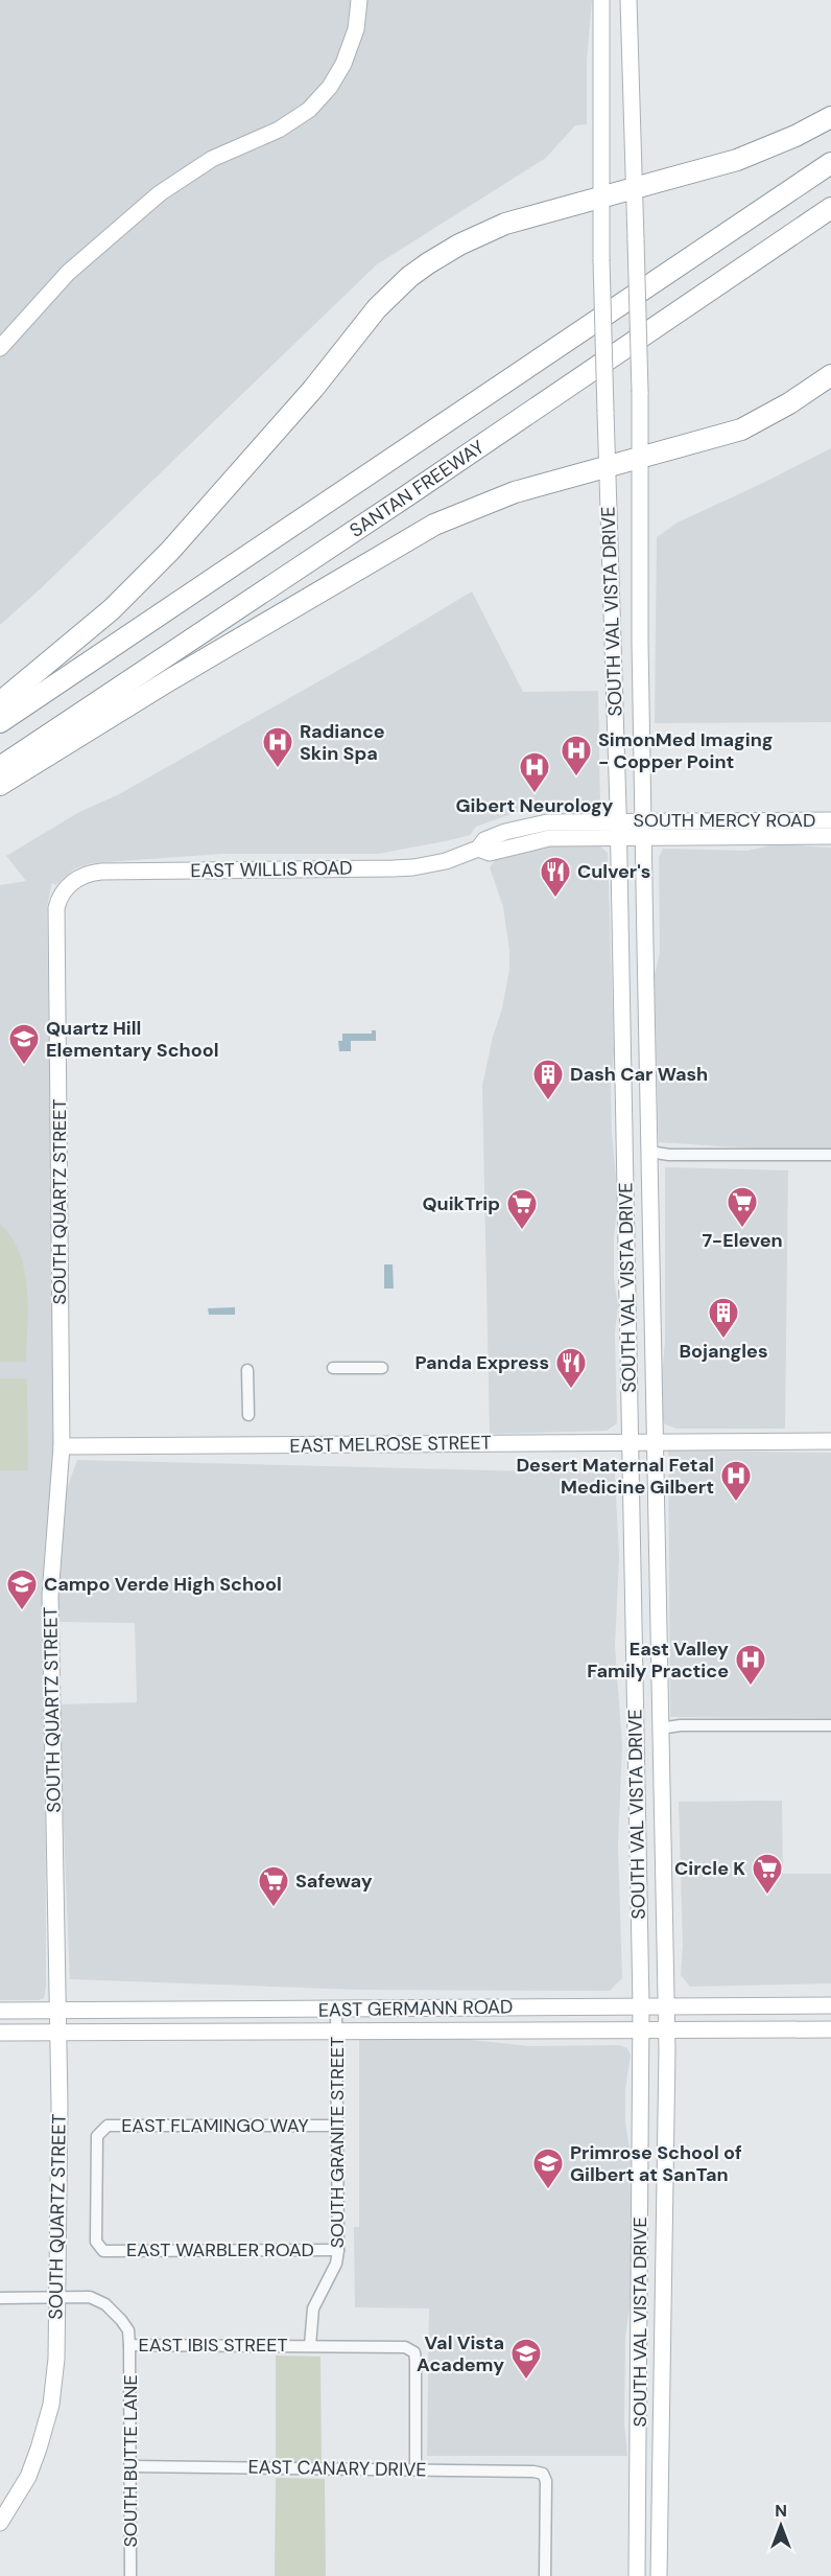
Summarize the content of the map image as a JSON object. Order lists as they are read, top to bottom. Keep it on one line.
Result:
{"streets":{"highway":["SANTAN FREEWAY"],"main road":["SOUTH VAL VISTA DRIVE","SOUTH MERCY ROAD","EAST WILLIS ROAD","SOUTH QUARTZ STREET","EAST MELROSE STREET","EAST GERMANN ROAD"],"street":["EAST FLAMINGO WAY","SOUTH GRANITE STREET","EAST WARBLER ROAD","EAST IBIS STREET","SOUTH BUTTE LANE","EAST CANARY DRIVE"]},"crossings":[["SOUTH VAL VISTA DRIVE","SOUTH MERCY ROAD"],["SOUTH VAL VISTA DRIVE","EAST WILLIS ROAD"],["SOUTH VAL VISTA DRIVE","EAST MELROSE STREET"],["SOUTH VAL VISTA DRIVE","EAST GERMANN ROAD"],["SOUTH MERCY ROAD","EAST WILLIS ROAD"],["EAST WILLIS ROAD","SOUTH QUARTZ STREET"],["SOUTH QUARTZ STREET","EAST MELROSE STREET"],["SOUTH QUARTZ STREET","EAST GERMANN ROAD"],["SOUTH QUARTZ STREET","EAST IBIS STREET"],["EAST GERMANN ROAD","SOUTH GRANITE STREET"],["EAST FLAMINGO WAY","SOUTH GRANITE STREET"],["EAST FLAMINGO WAY","EAST WARBLER ROAD"],["SOUTH GRANITE STREET","EAST WARBLER ROAD"],["SOUTH GRANITE STREET","EAST IBIS STREET"],["EAST IBIS STREET","SOUTH BUTTE LANE"],["EAST IBIS STREET","EAST CANARY DRIVE"],["SOUTH BUTTE LANE","EAST CANARY DRIVE"]],"places":{"hospital":["Radiance Skin Spa","SimonMed Imaging - Copper Point","Gibert Neurology","Desert Maternal Fetal Medicine Gilbert","East Valley Family Practice"],"restaurant":["Culver's","Panda Express"],"school or university":["Quartz Hill Elementary School","Campo Verde High School","Primrose School of Gilbert at SanTan","Val Vista Academy"],"building":["Dash Car Wash","Bojangles"],"supermarket":["7-Eleven","QuikTrip","Circle K","Safeway"]},"north":"top"}
